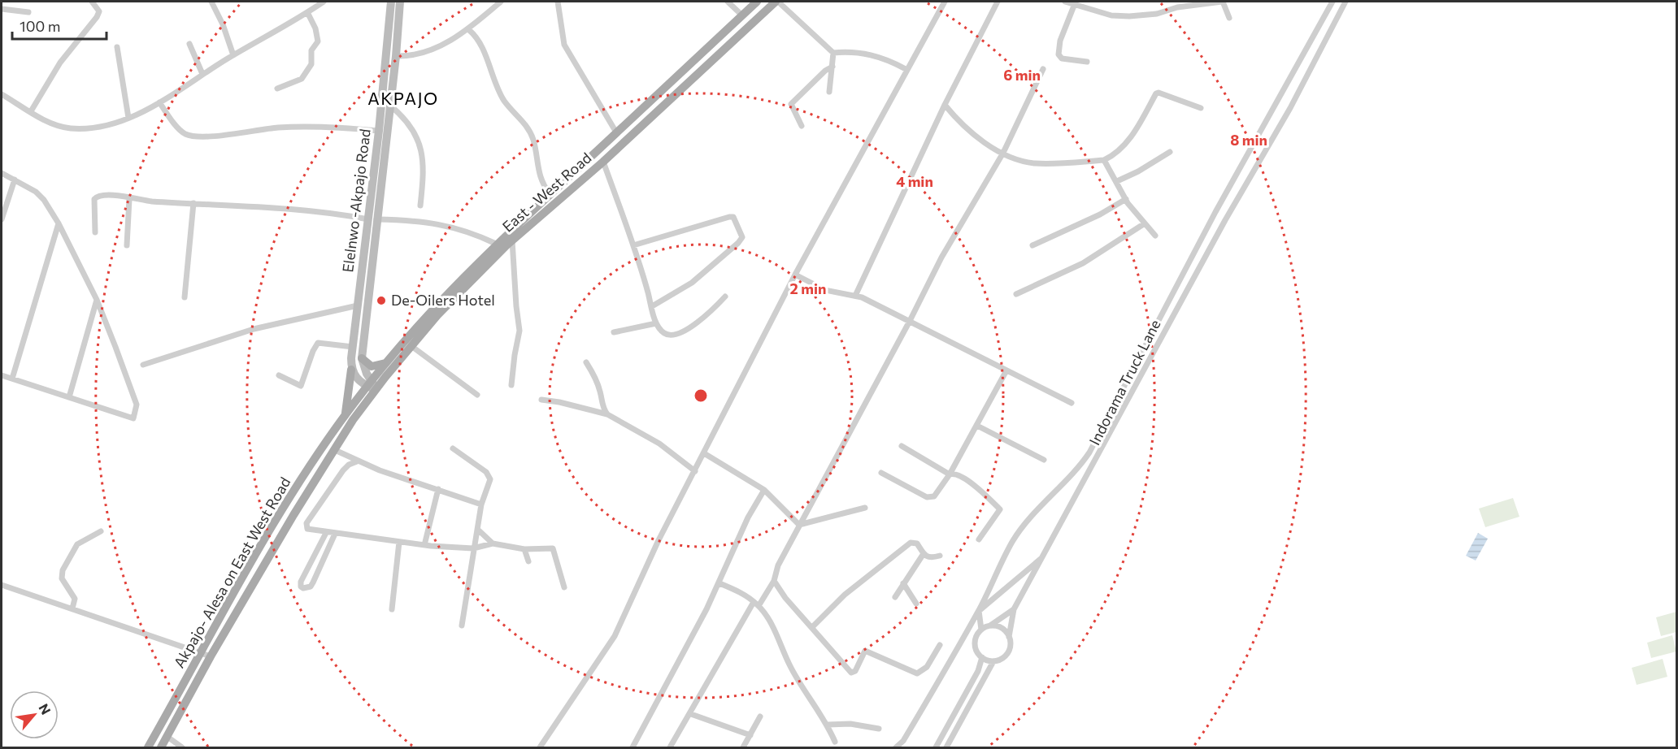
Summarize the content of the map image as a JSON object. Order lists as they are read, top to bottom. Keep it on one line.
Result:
{"streets":{"main road":["East - West Road","Elelnwo -Akpajo Road","Akpajo- Alesa on East West Road"],"street":["Indorama Truck Lane"]},"crossings":[["East - West Road","Akpajo- Alesa on East West Road"]],"districts":["AKPAJO"],"places":["De-Oilers Hotel"],"scale_bar":"100 m","north":"top right","rings":["6 min","8 min","4 min","2 min"]}
